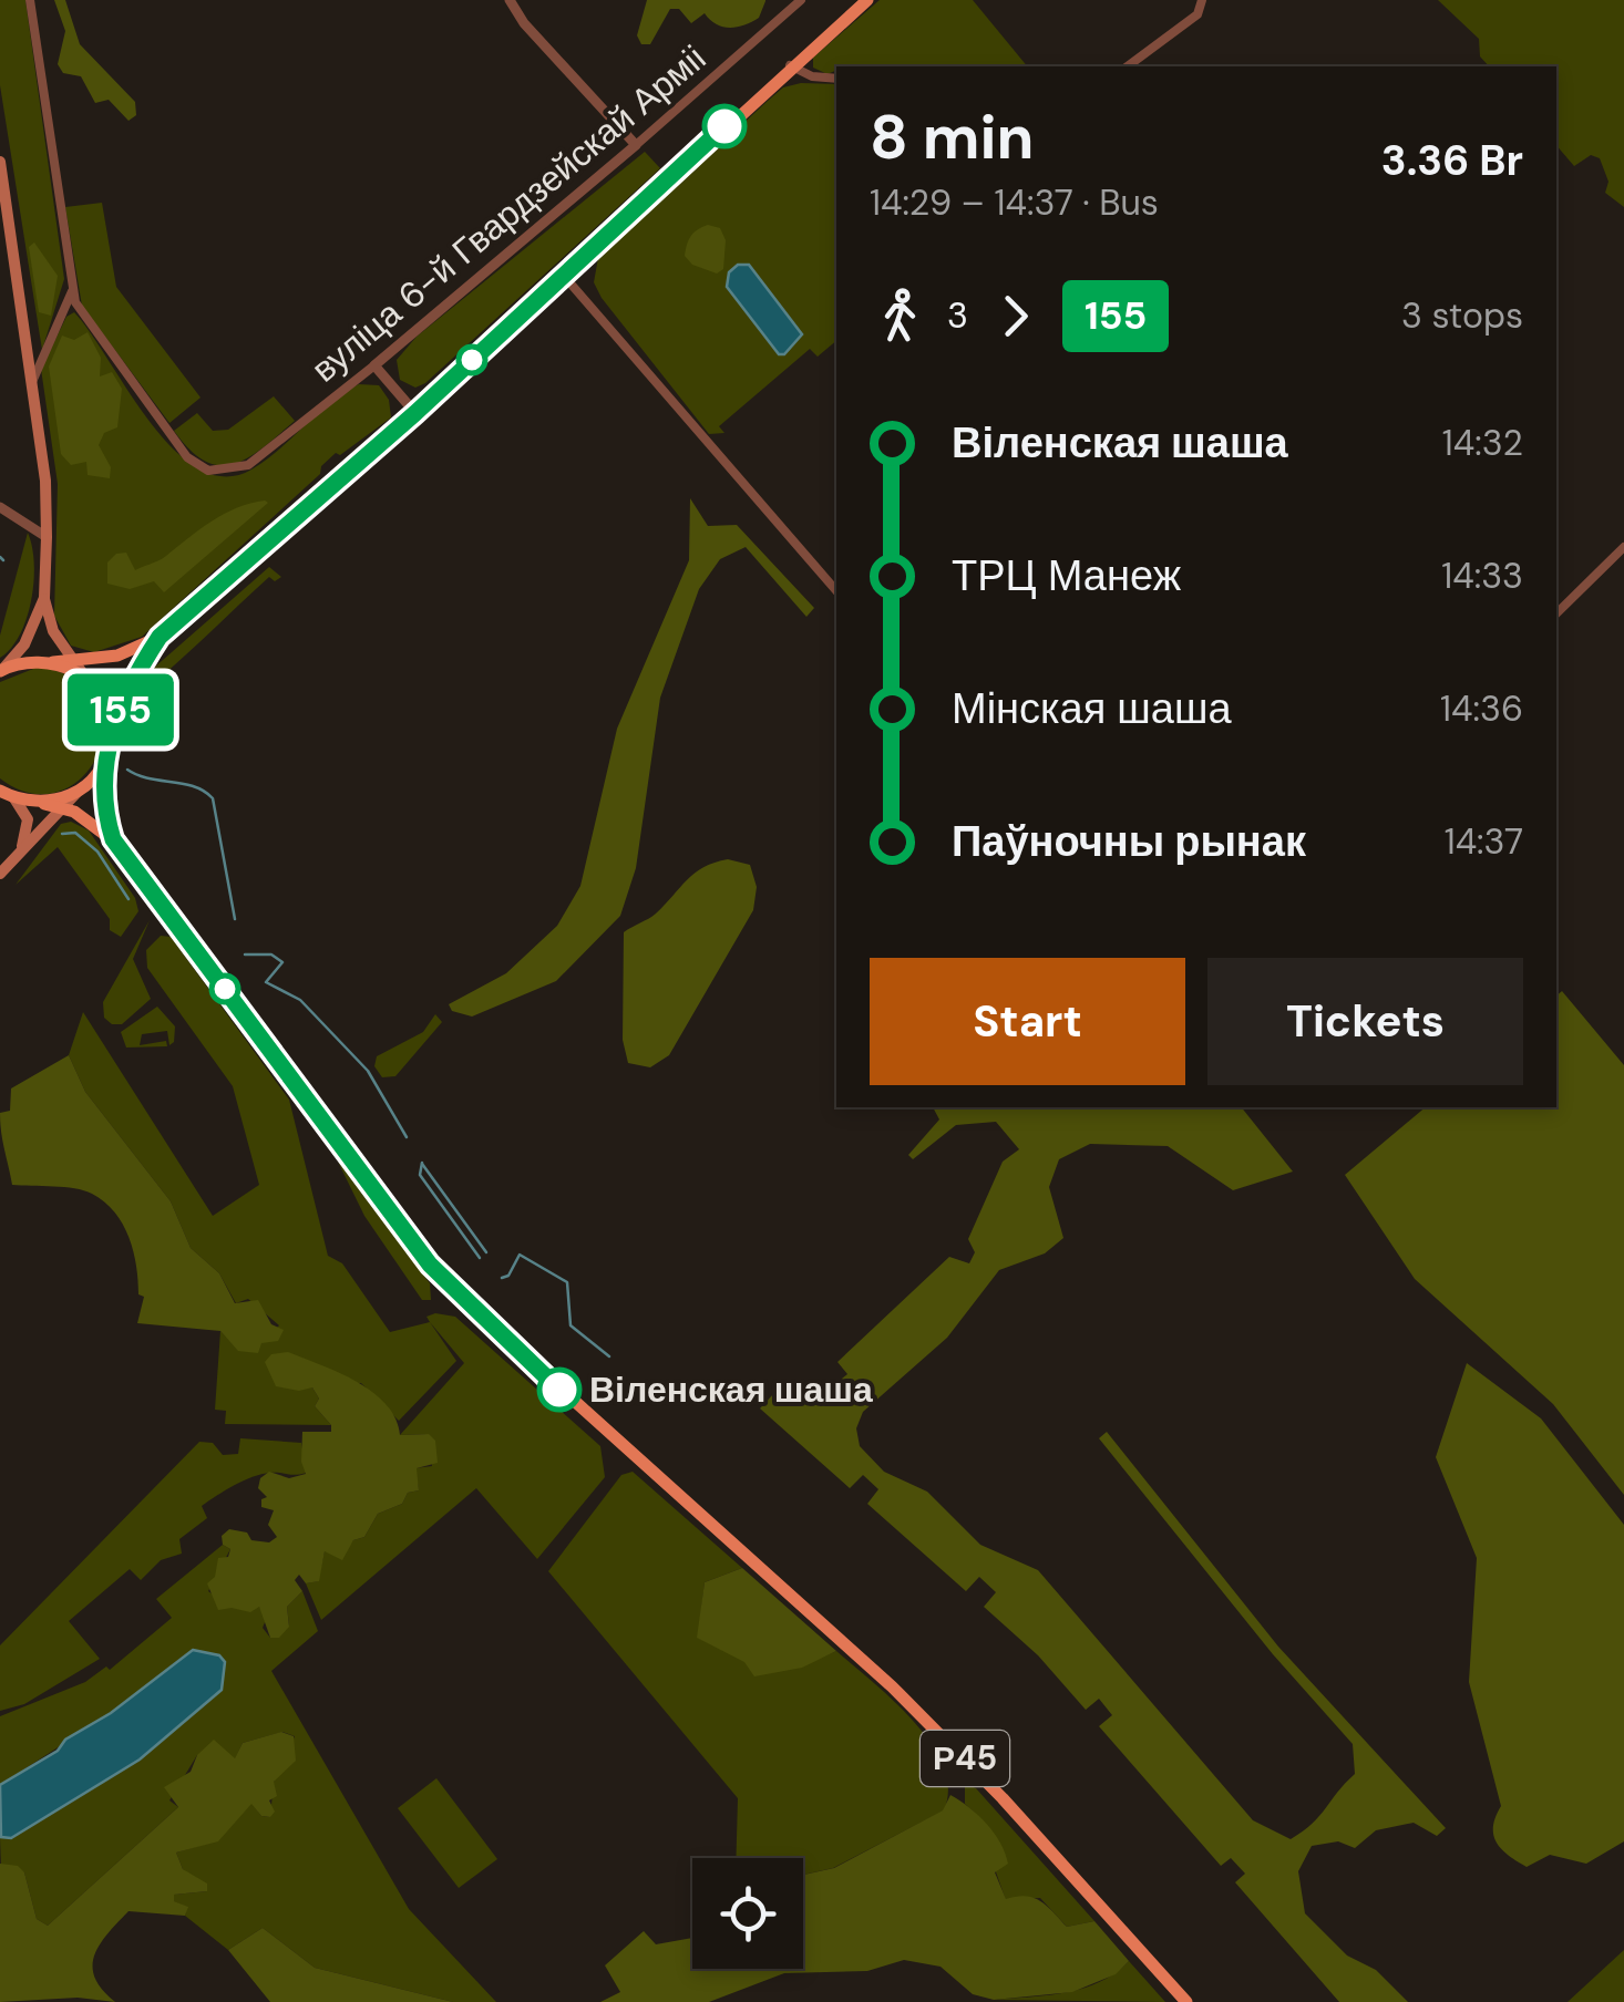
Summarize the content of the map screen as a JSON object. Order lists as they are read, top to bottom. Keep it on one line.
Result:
{"streets":{"main road":["Р45"],"street":["вуліца 6-й Гвардзейскай Арміі"]},"places":["Віленская шаша"],"lines":["bus line 155"],"page":{"on_map":"155","heading":["8 min","14:29 – 14:37 · Bus","3.36 Br"],"legs":["3","155","3 stops"],"list":[{"name":"Віленская шаша","value":"14:32"},{"name":"ТРЦ Манеж","value":"14:33"},{"name":"Мінская шаша","value":"14:36"},{"name":"Паўночны рынак","value":"14:37"}],"buttons":["Start","Tickets"]}}
